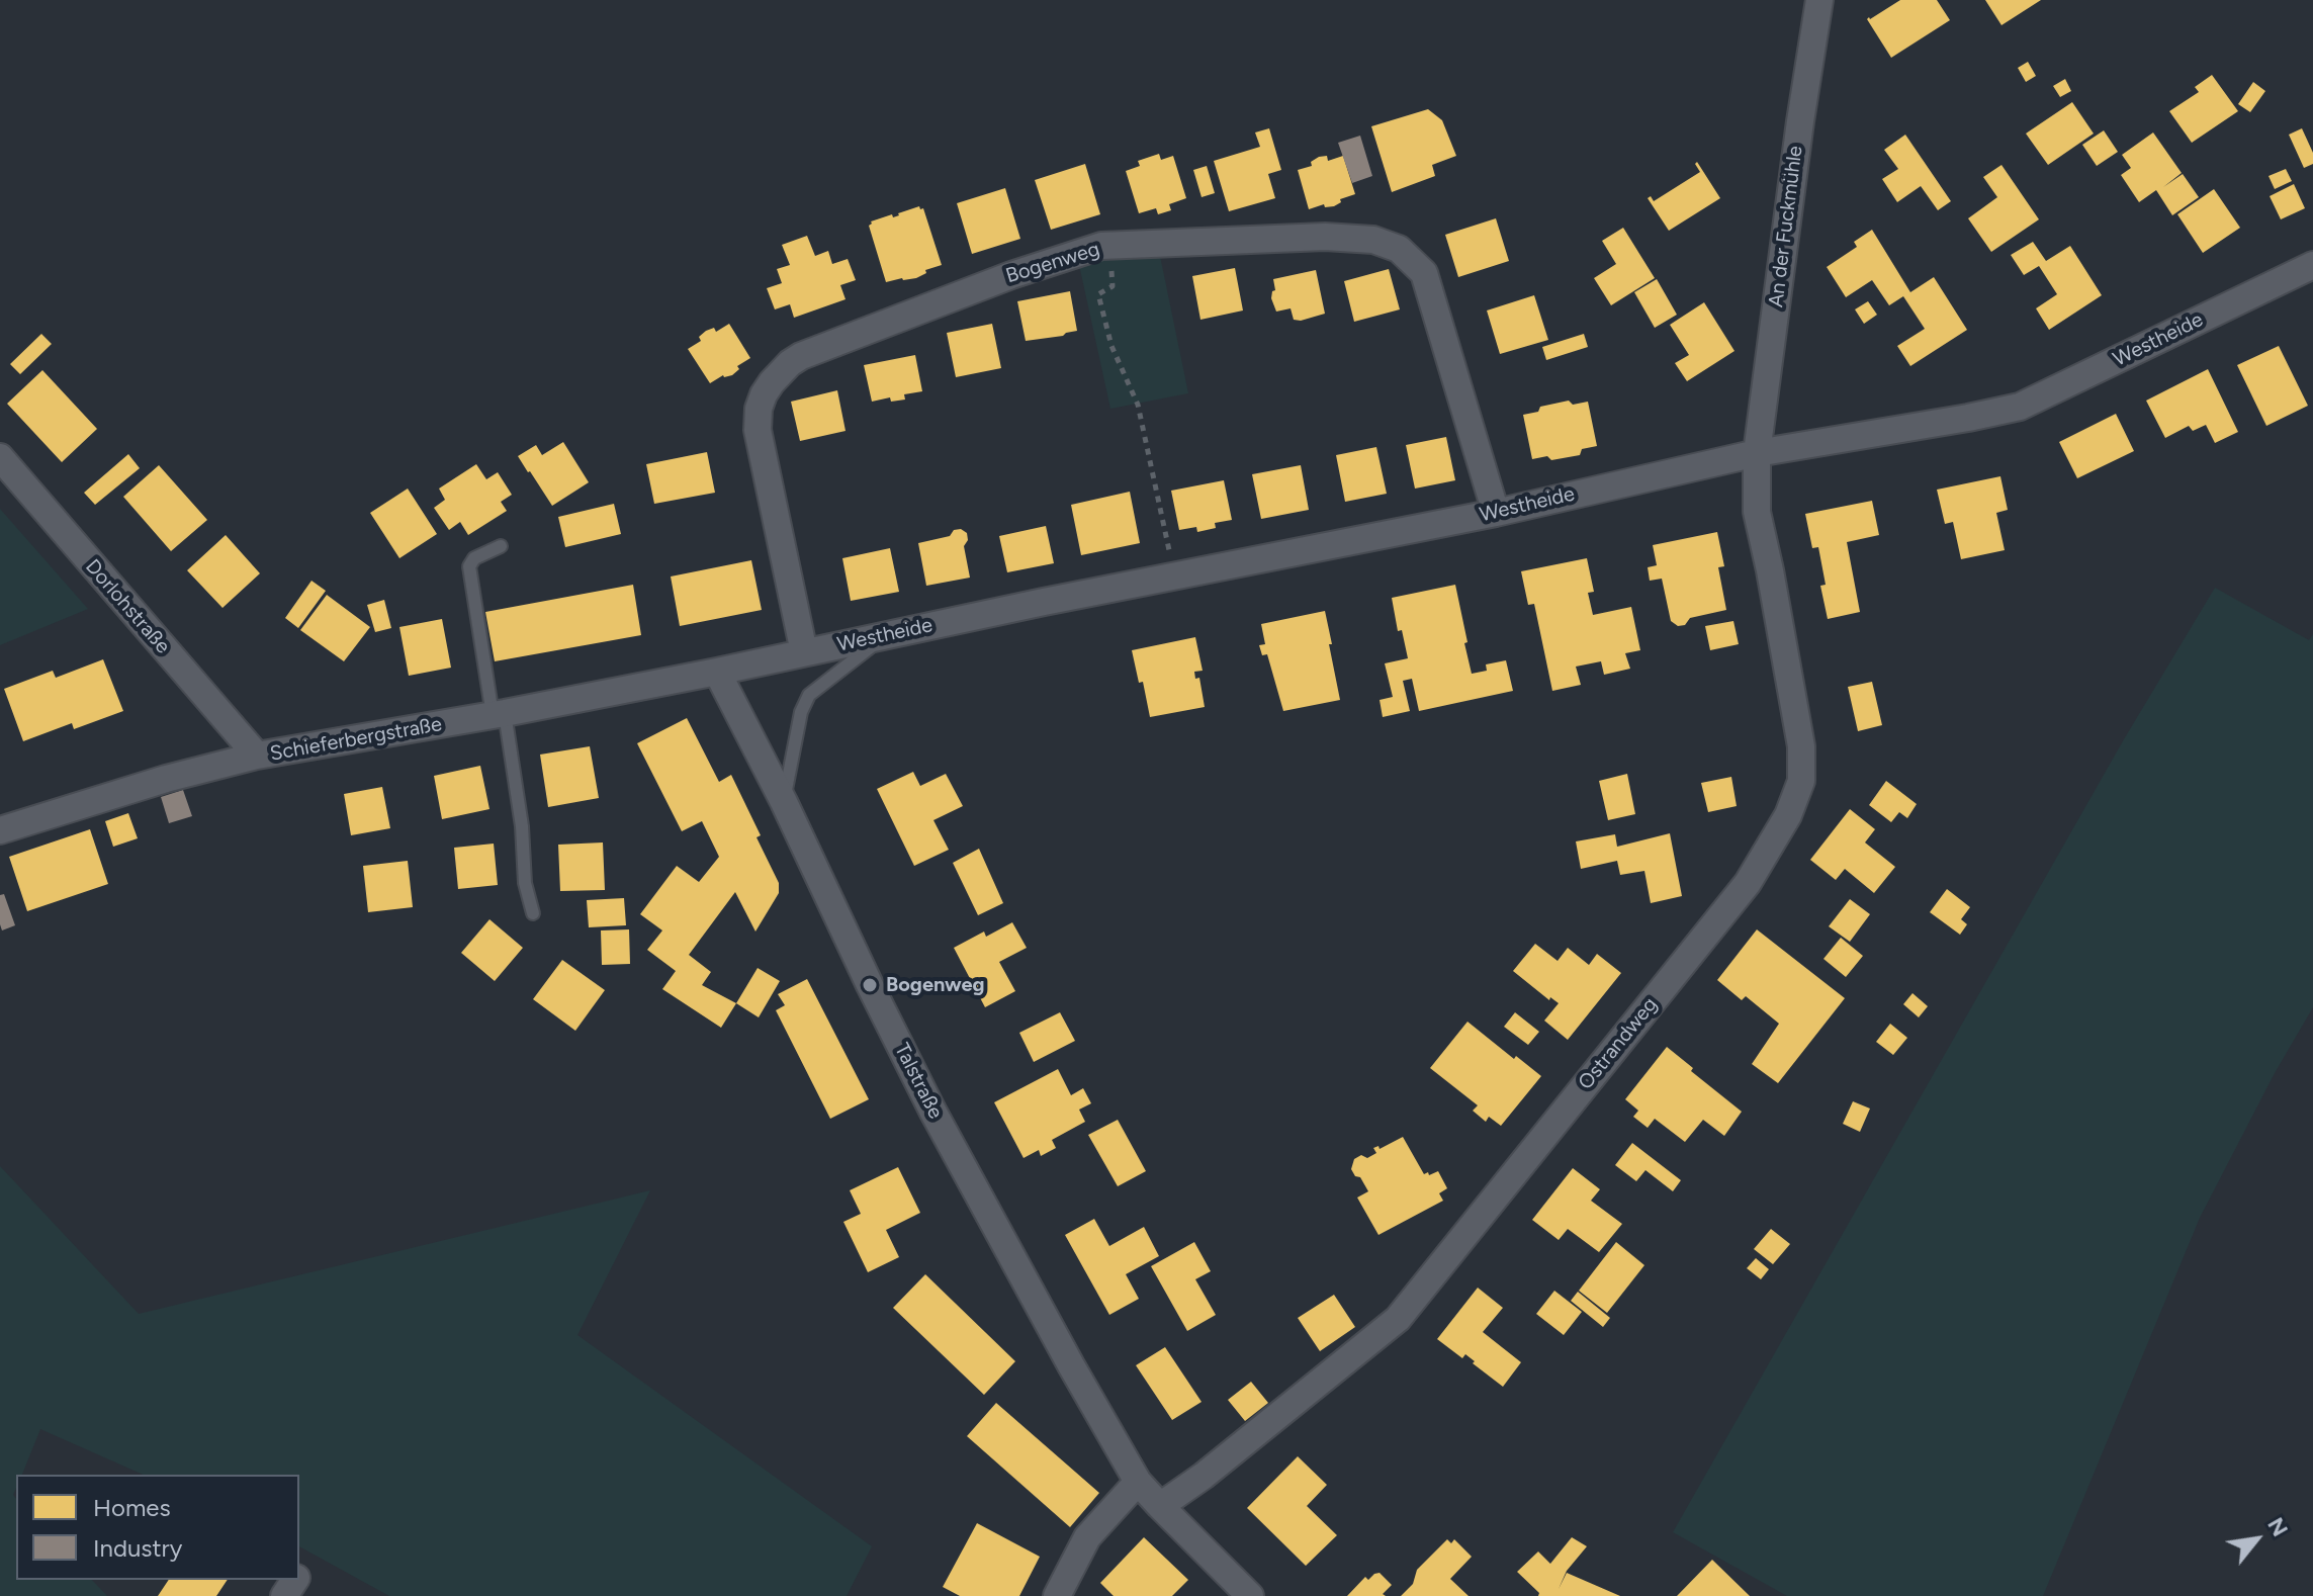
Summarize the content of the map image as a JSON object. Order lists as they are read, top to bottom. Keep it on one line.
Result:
{"streets":{"street":["An der Fuckmühle","Bogenweg","Westheide","Dorlohstraße","Schieferbergstraße","Ostrandweg","Talstraße"]},"crossings":[["An der Fuckmühle","Westheide"],["An der Fuckmühle","Ostrandweg"],["Bogenweg","Westheide"],["Westheide","Schieferbergstraße"],["Westheide","Ostrandweg"],["Westheide","Talstraße"],["Dorlohstraße","Schieferbergstraße"],["Schieferbergstraße","Talstraße"],["Ostrandweg","Talstraße"]],"places":["Bogenweg"],"legend":["Homes","Industry"],"north":"top right"}
